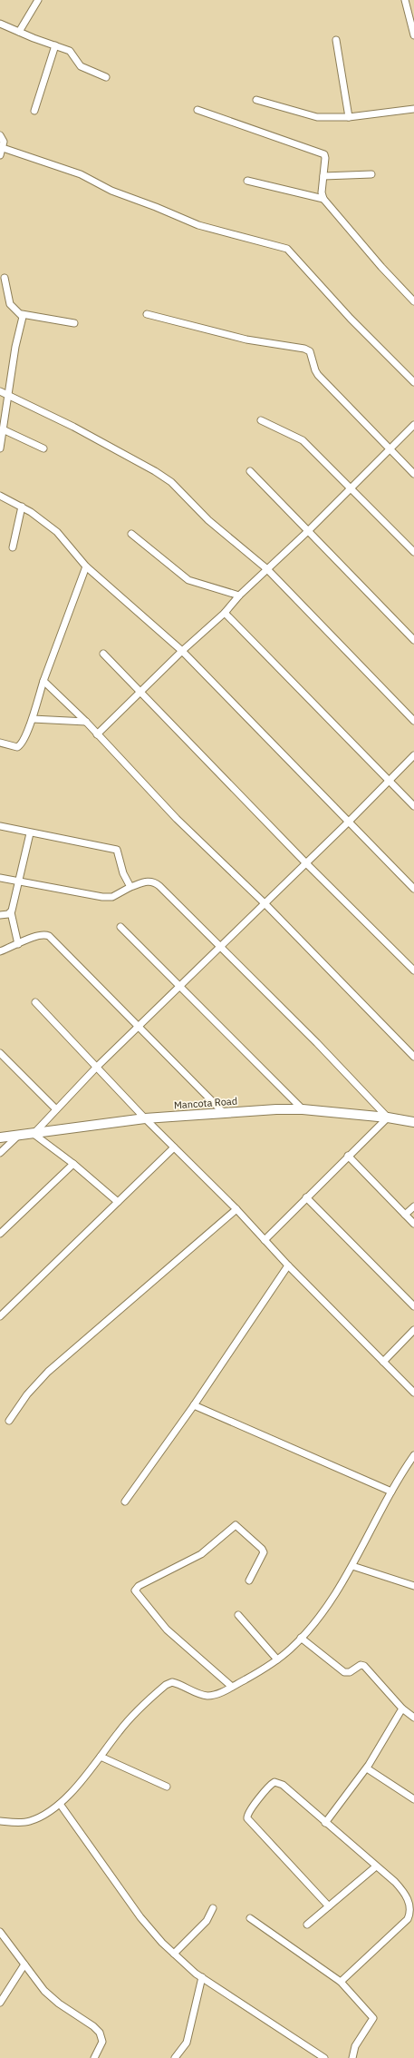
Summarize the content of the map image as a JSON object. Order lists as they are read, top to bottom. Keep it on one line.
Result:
{"streets":{"main road":["Mancota Road"]}}
